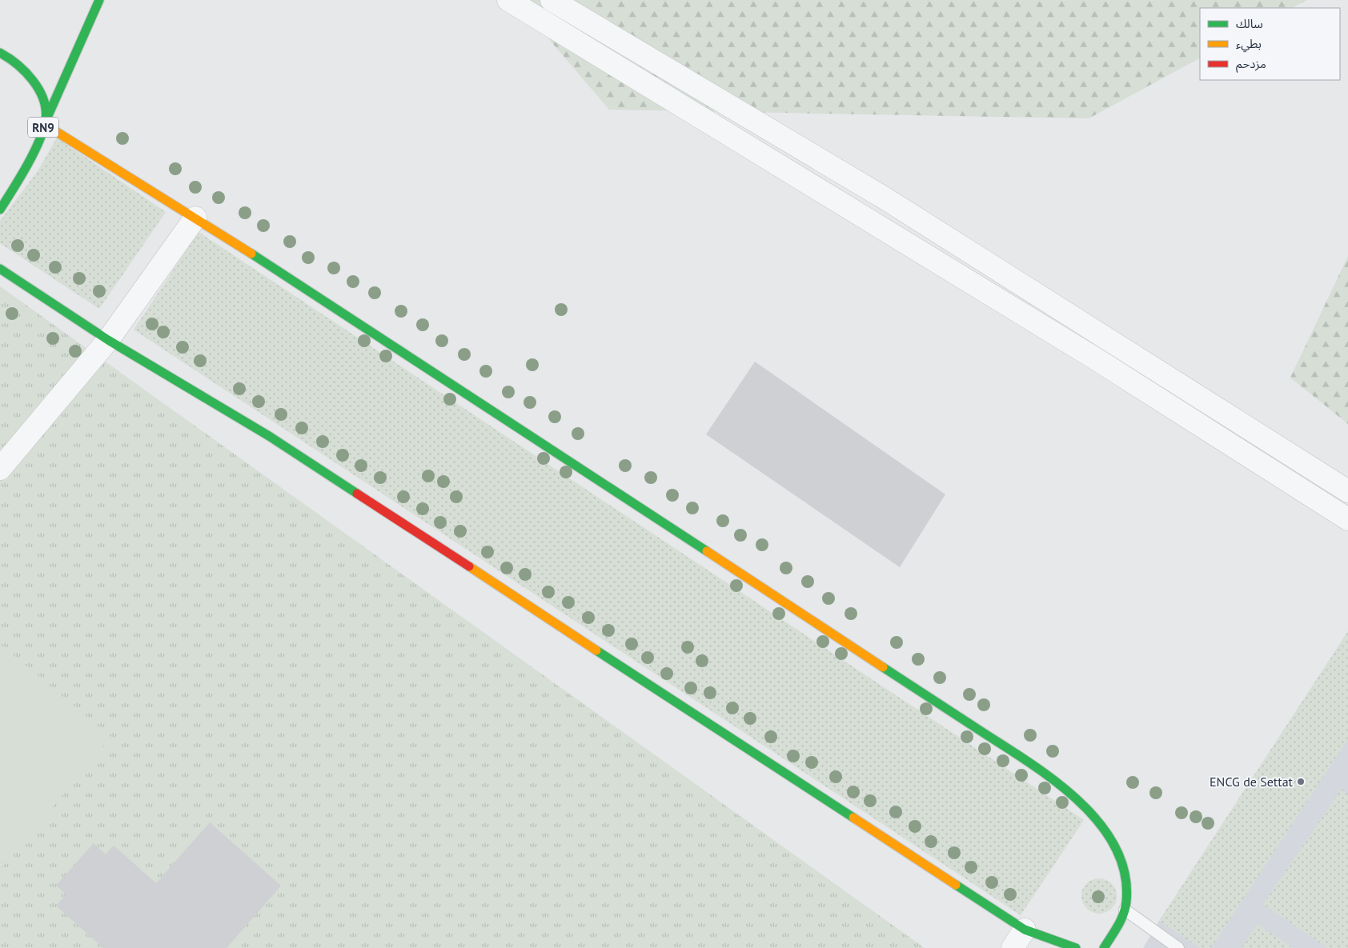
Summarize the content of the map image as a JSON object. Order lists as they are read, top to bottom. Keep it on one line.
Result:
{"streets":{"main road":["RN9"]},"places":["ENCG de Settat"],"legend":["سالك","بطيء","مزدحم"]}
